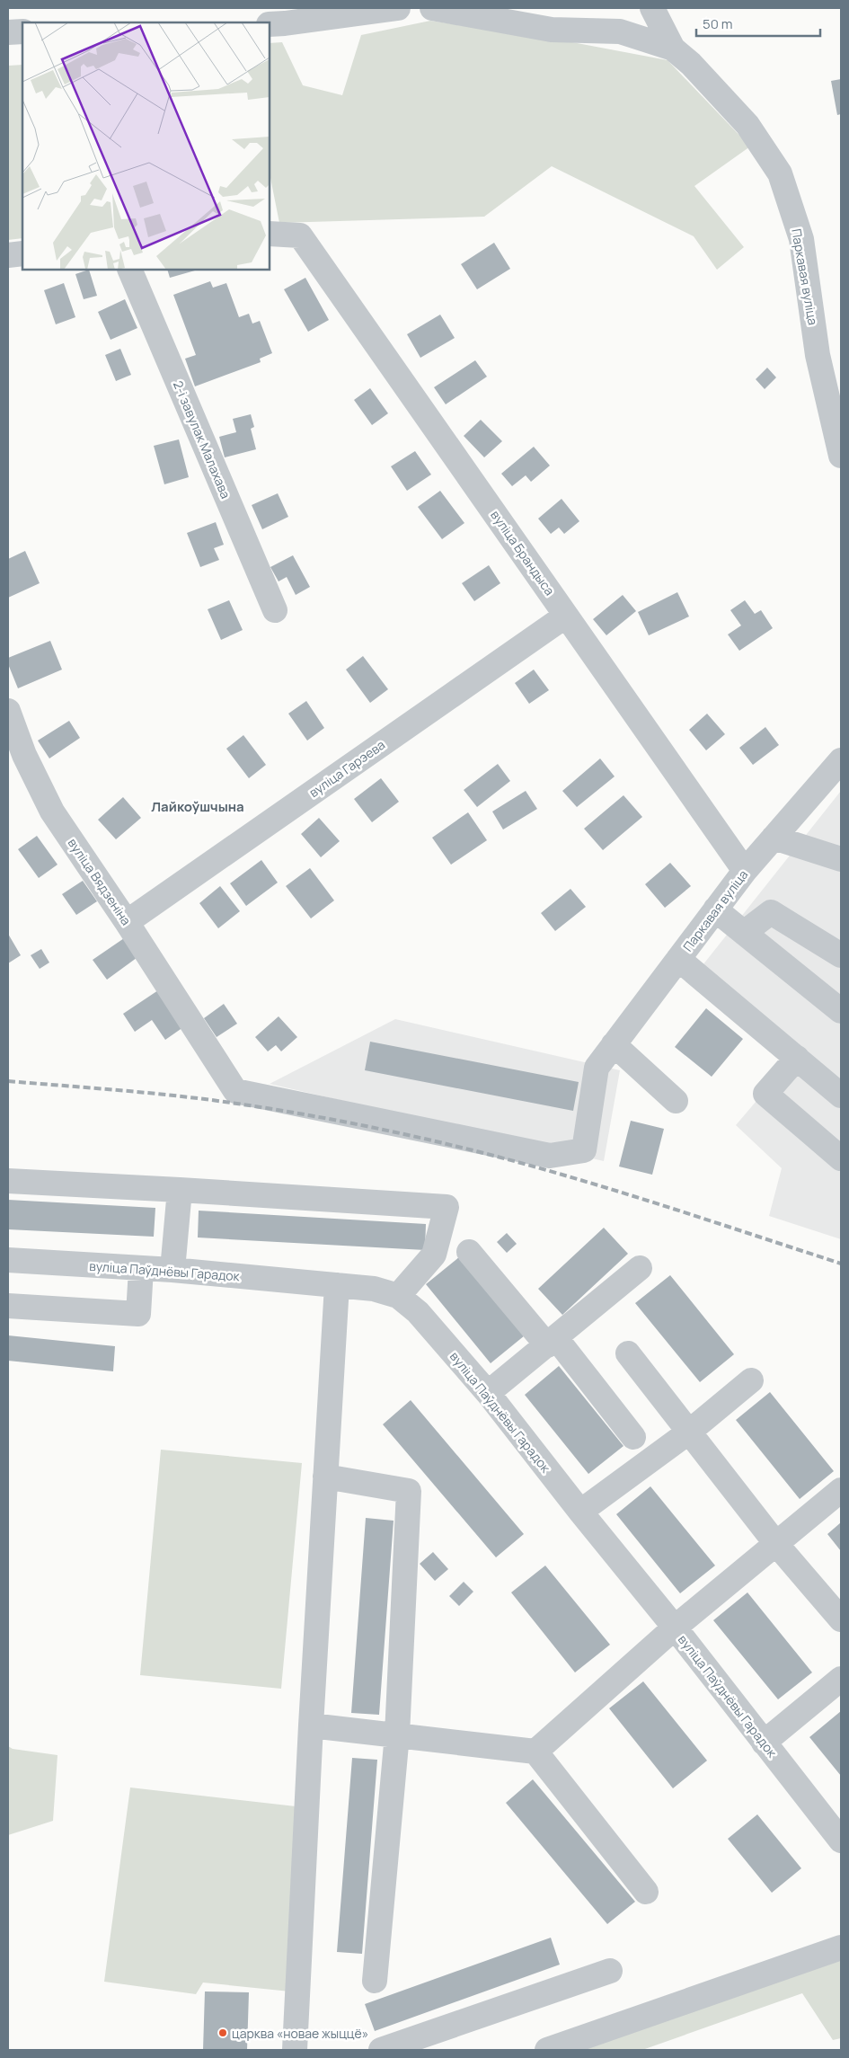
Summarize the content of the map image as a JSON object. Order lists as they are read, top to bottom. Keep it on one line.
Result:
{"streets":{"street":["Паркавая вуліца","2-і завулак Малахава","вуліца Брандыса","вуліца Гарэева","вуліца Вядзеніна","вуліца Паўднёвы Гарадок"]},"crossings":[["Паркавая вуліца","вуліца Брандыса"],["Паркавая вуліца","вуліца Вядзеніна"],["вуліца Брандыса","вуліца Гарэева"],["вуліца Гарэева","вуліца Вядзеніна"]],"districts":["Лайкоўшчына"],"places":["царква «новае жыццё»"],"scale_bar":"50 m"}
